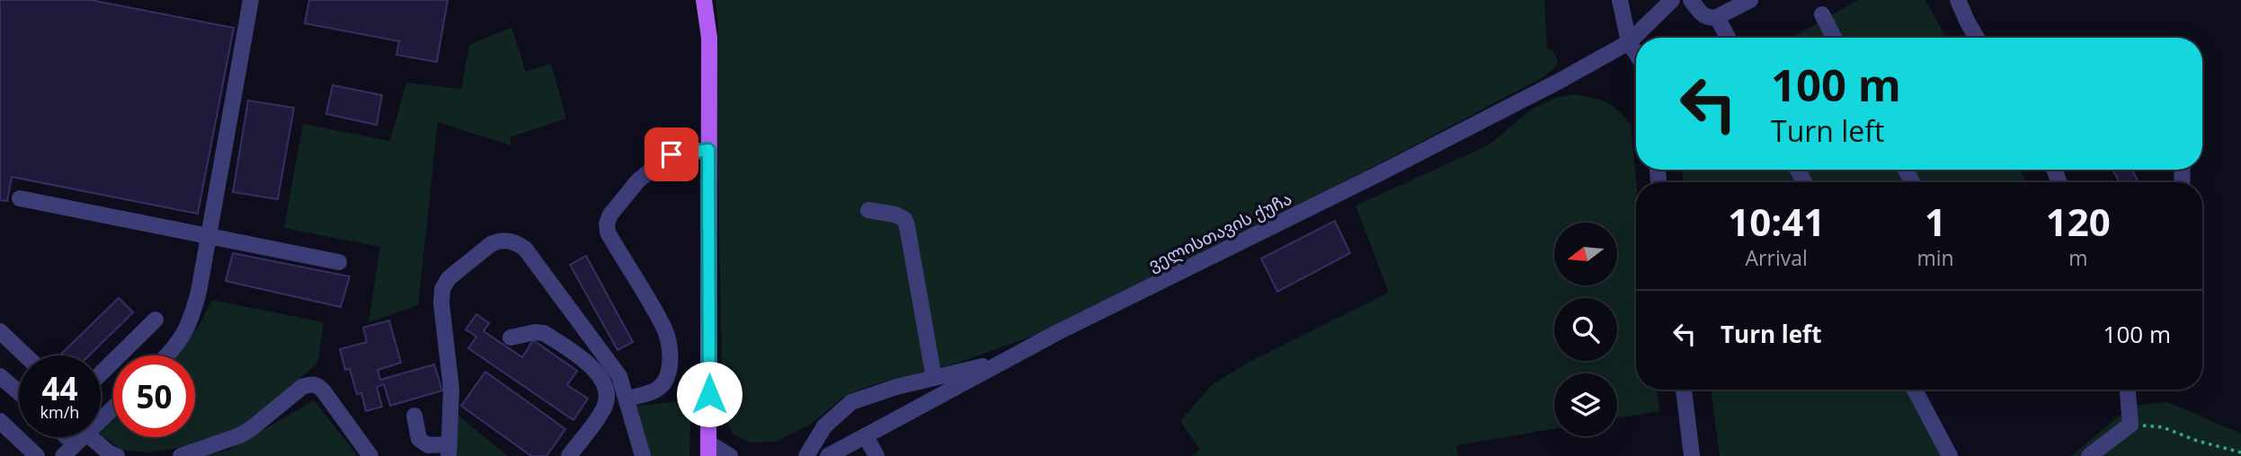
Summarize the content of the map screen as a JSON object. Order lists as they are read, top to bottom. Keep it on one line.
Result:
{"streets":{"street":["ველისთავის ქუჩა"]},"north":"left","page":{"turn":["100 m","Turn left"],"eta":["10:41","Arrival","1","min","120","m"],"list":[{"name":"Turn left","value":"100 m"}],"speed":"44 km/h","limit":"50"}}
